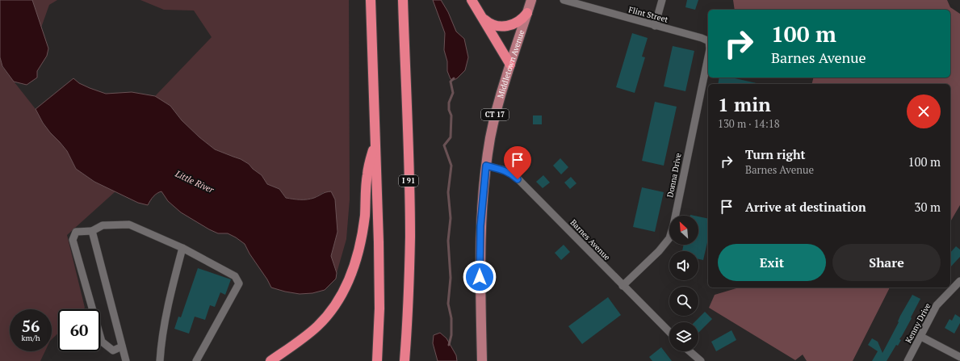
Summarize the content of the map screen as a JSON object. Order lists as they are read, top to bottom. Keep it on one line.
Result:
{"streets":{"highway":["I 91"],"main road":["Middletown Avenue","CT 17"],"street":["Flint Street","Donna Drive","Barnes Avenue","Kenny Drive"]},"crossings":[["Middletown Avenue","Barnes Avenue"],["Donna Drive","Barnes Avenue"]],"water":["Little River"],"north":"top left","page":{"turn":["100 m","Barnes Avenue"],"heading":["1 min","130 m · 14:18"],"list":[{"name":"Turn right","note":"Barnes Avenue","value":"100 m"},{"name":"Arrive at destination","value":"30 m"}],"buttons":["Exit","Share"],"speed":"56 km/h","limit":"60"}}
